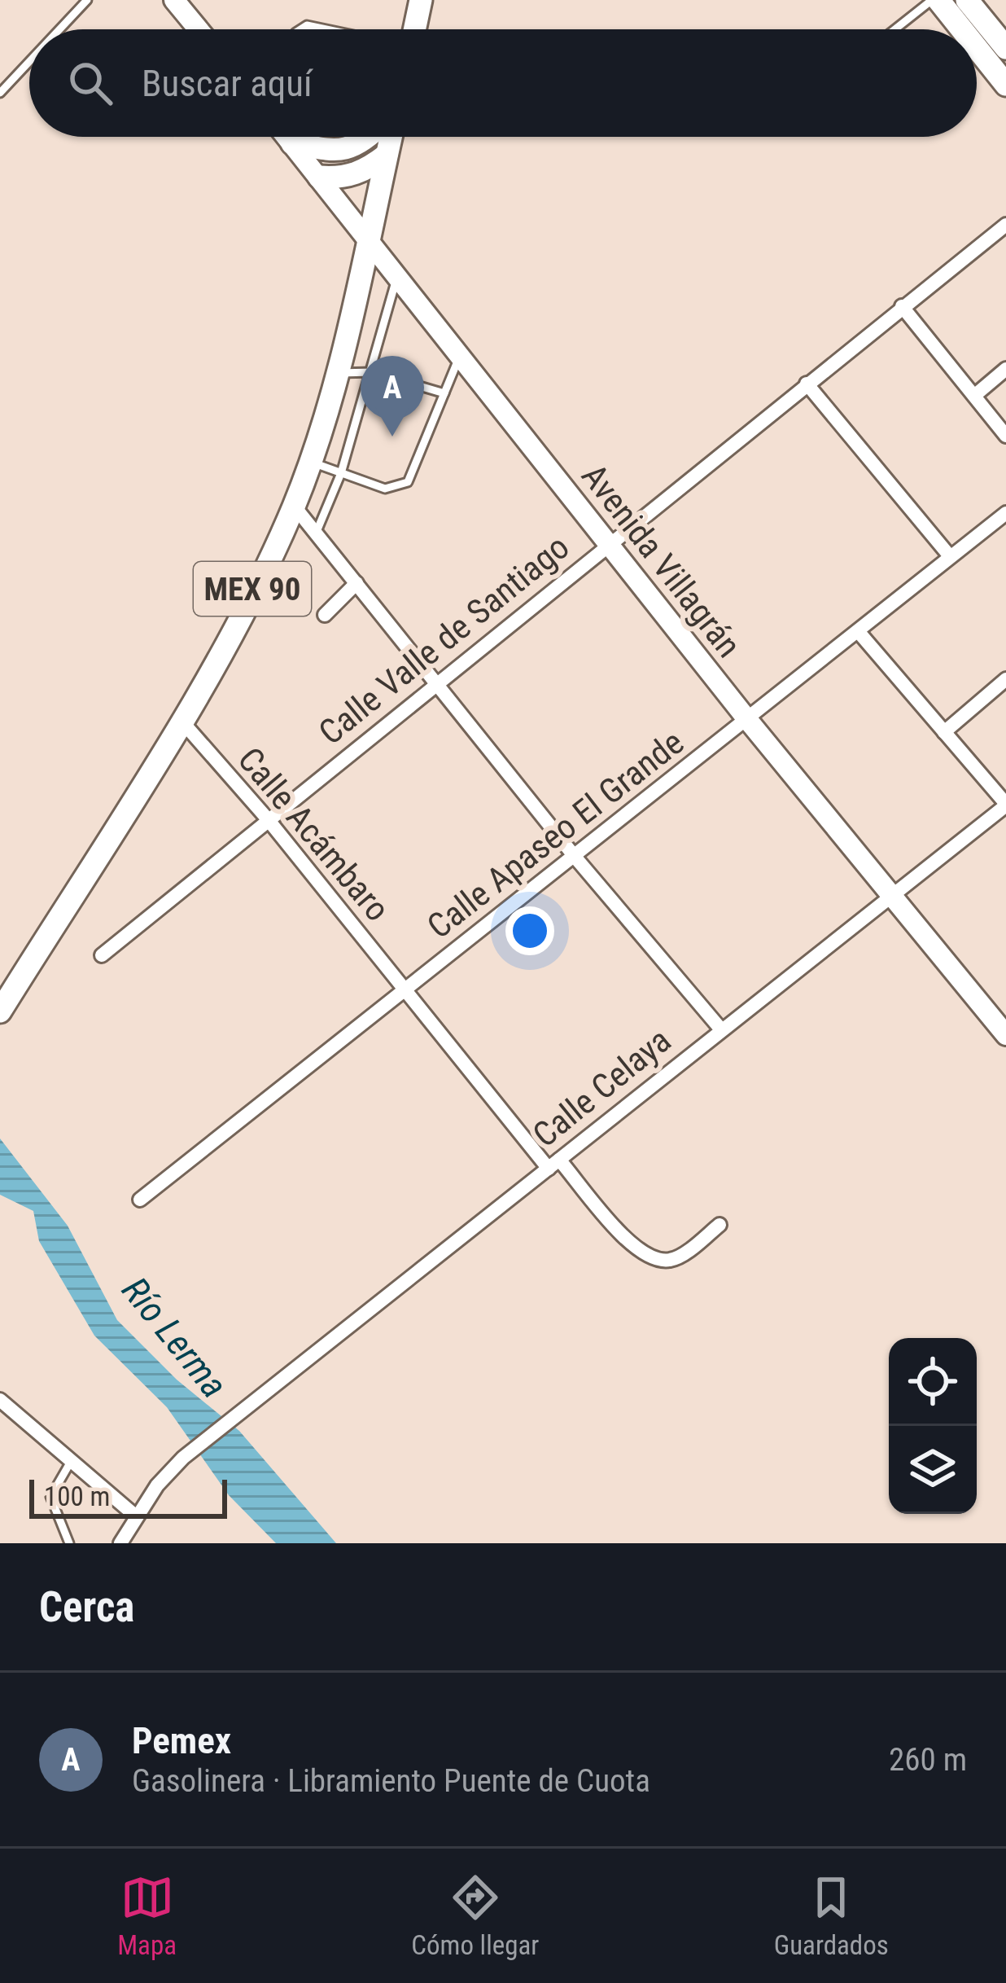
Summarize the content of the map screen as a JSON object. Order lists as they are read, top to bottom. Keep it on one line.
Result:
{"streets":{"main road":["MEX 90"],"street":["Avenida Villagrán","Calle Valle de Santiago","Calle Acámbaro","Calle Apaseo El Grande","Calle Celaya"]},"crossings":[["Avenida Villagrán","MEX 90"],["Avenida Villagrán","Calle Valle de Santiago"],["Avenida Villagrán","Calle Apaseo El Grande"],["Avenida Villagrán","Calle Celaya"],["MEX 90","Calle Acámbaro"],["Calle Valle de Santiago","Calle Acámbaro"],["Calle Acámbaro","Calle Apaseo El Grande"],["Calle Acámbaro","Calle Celaya"]],"water":["Río Lerma"],"scale_bar":"100 m","page":{"search":"Buscar aquí","pins":"A","scale":"100 m","heading":"Cerca","list":[{"mark":"A","name":"Pemex","note":"Gasolinera · Libramiento Puente de Cuota","value":"260 m"}],"nav":["Mapa","Cómo llegar","Guardados"]}}
